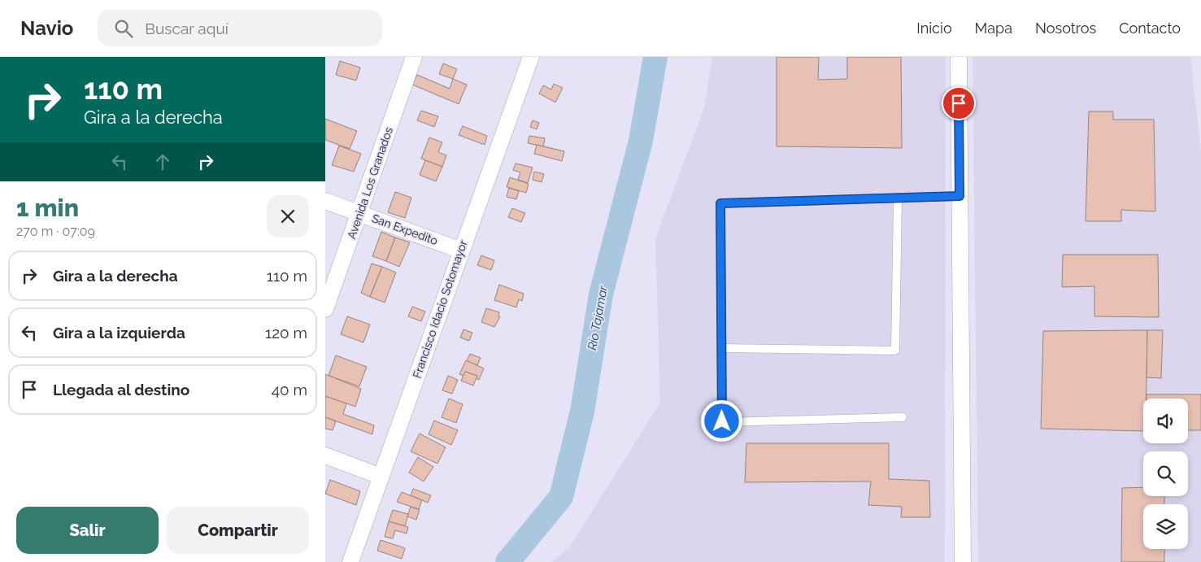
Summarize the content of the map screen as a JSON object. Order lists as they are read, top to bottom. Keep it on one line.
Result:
{"streets":{"street":["Avenida Los Granados","San Expedito","Francisco Idacio Sotomayor"]},"crossings":[["Avenida Los Granados","San Expedito"],["San Expedito","Francisco Idacio Sotomayor"]],"water":["Río Tajamar"],"page":{"header":"Navio","search":"Buscar aquí","nav":["Inicio","Mapa","Nosotros","Contacto"],"turn":["110 m","Gira a la derecha"],"heading":["1 min","270 m · 07:09"],"list":[{"name":"Gira a la derecha","value":"110 m"},{"name":"Gira a la izquierda","value":"120 m"},{"name":"Llegada al destino","value":"40 m"}],"buttons":["Salir","Compartir"]}}
